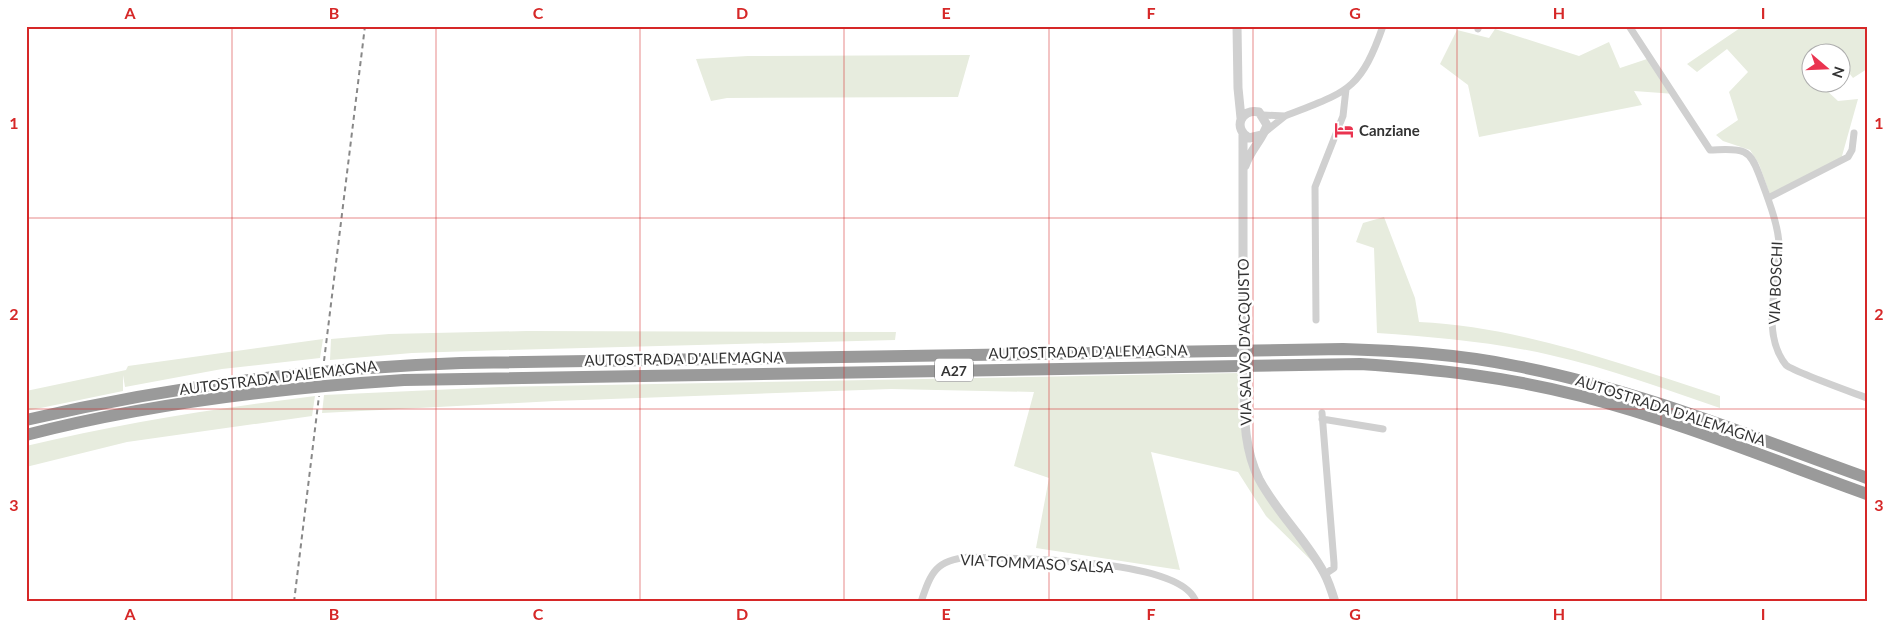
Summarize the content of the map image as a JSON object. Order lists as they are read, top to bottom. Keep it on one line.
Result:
{"streets":{"highway":["AUTOSTRADA D'ALEMAGNA","A27"],"street":["VIA BOSCHI","VIA SALVO D'ACQUISTO","VIA TOMMASO SALSA"]},"places":{"hotel":["Canziane"]},"north":"right","grid":{"columns":["A","B","C","D","E","F","G","H","I"],"rows":["1","2","3"]}}
